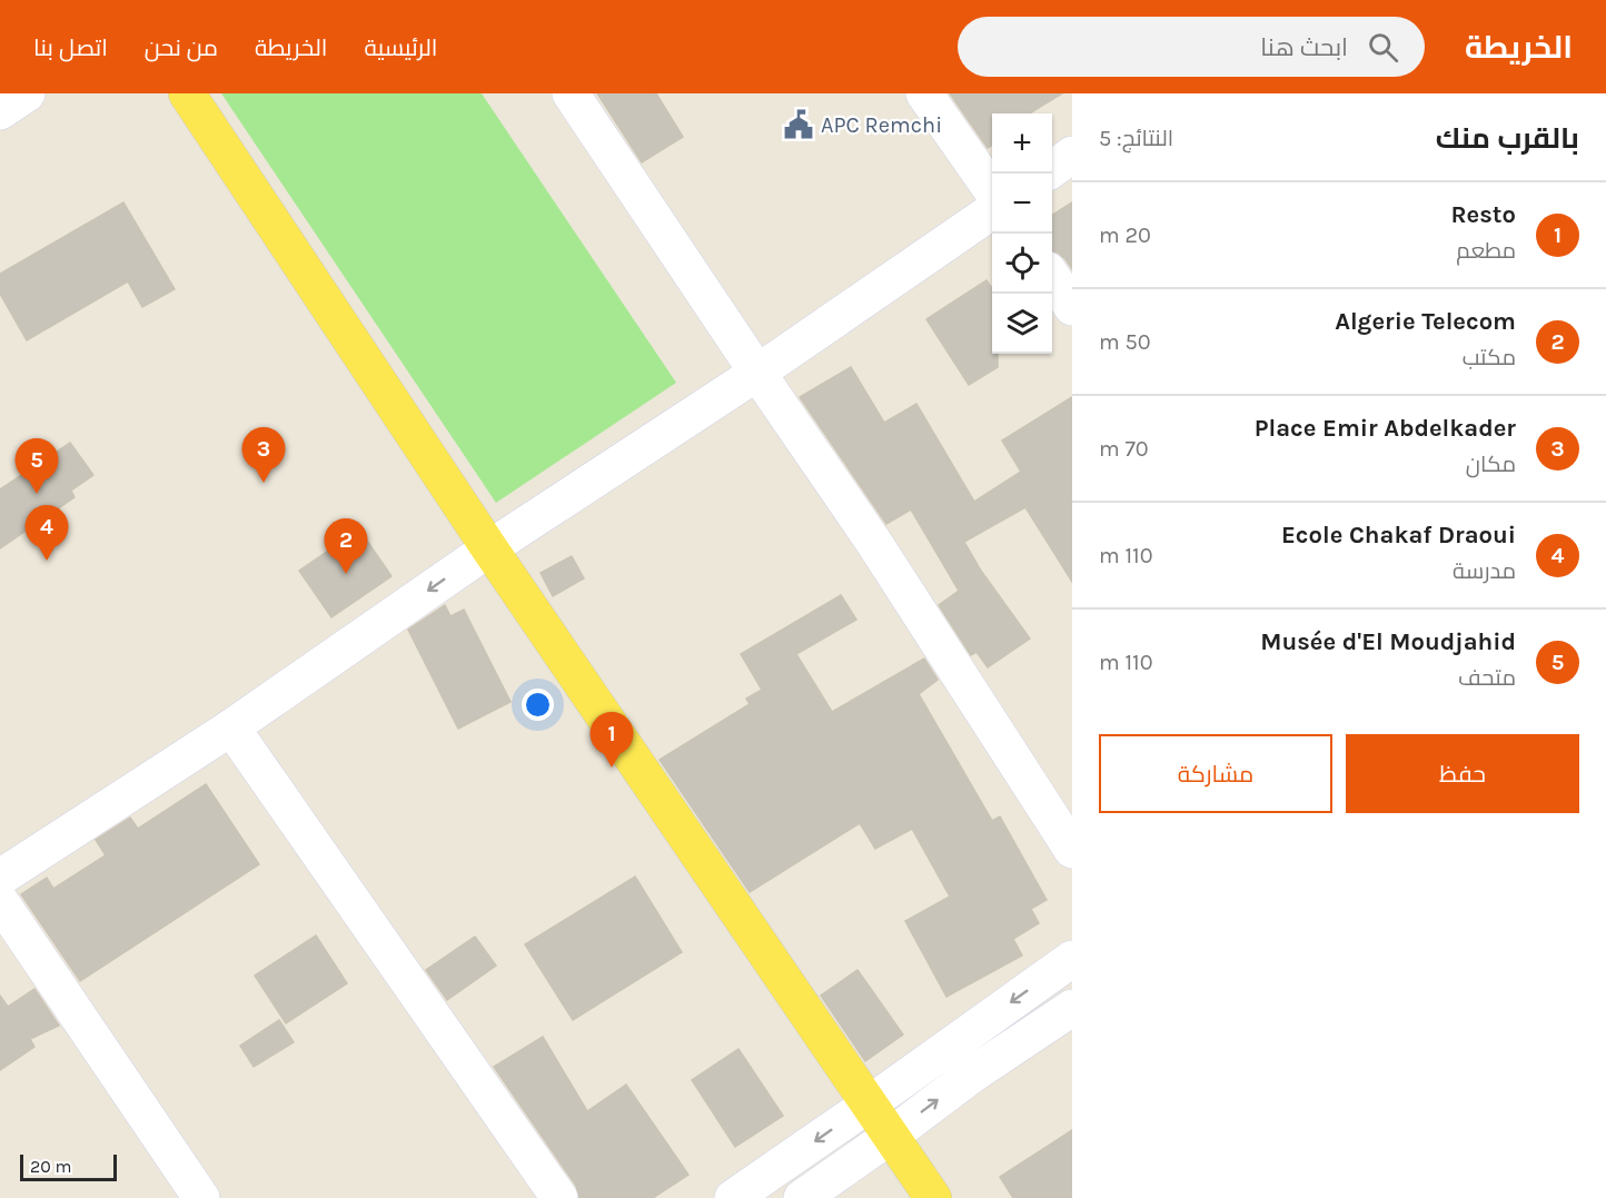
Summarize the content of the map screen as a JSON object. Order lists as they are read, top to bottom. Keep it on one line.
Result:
{"places":{"public building":["APC Remchi"]},"scale_bar":"20 m","page":{"header":"الخريطة","search":"ابحث هنا","nav":["الرئيسية","الخريطة","من نحن","اتصل بنا"],"heading":["بالقرب منك","النتائج: 5"],"map_buttons":["+","−"],"list":[{"mark":"1","name":"Resto","note":"مطعم","value":"20 m"},{"mark":"2","name":"Algerie Telecom","note":"مكتب","value":"50 m"},{"mark":"3","name":"Place Emir Abdelkader","note":"مكان","value":"70 m"},{"mark":"4","name":"Ecole Chakaf Draoui","note":"مدرسة","value":"110 m"},{"mark":"5","name":"Musée d'El Moudjahid","note":"متحف","value":"110 m"}],"pins":["3","5","4","2","1"],"buttons":["حفظ","مشاركة"],"scale":"20 m"}}
